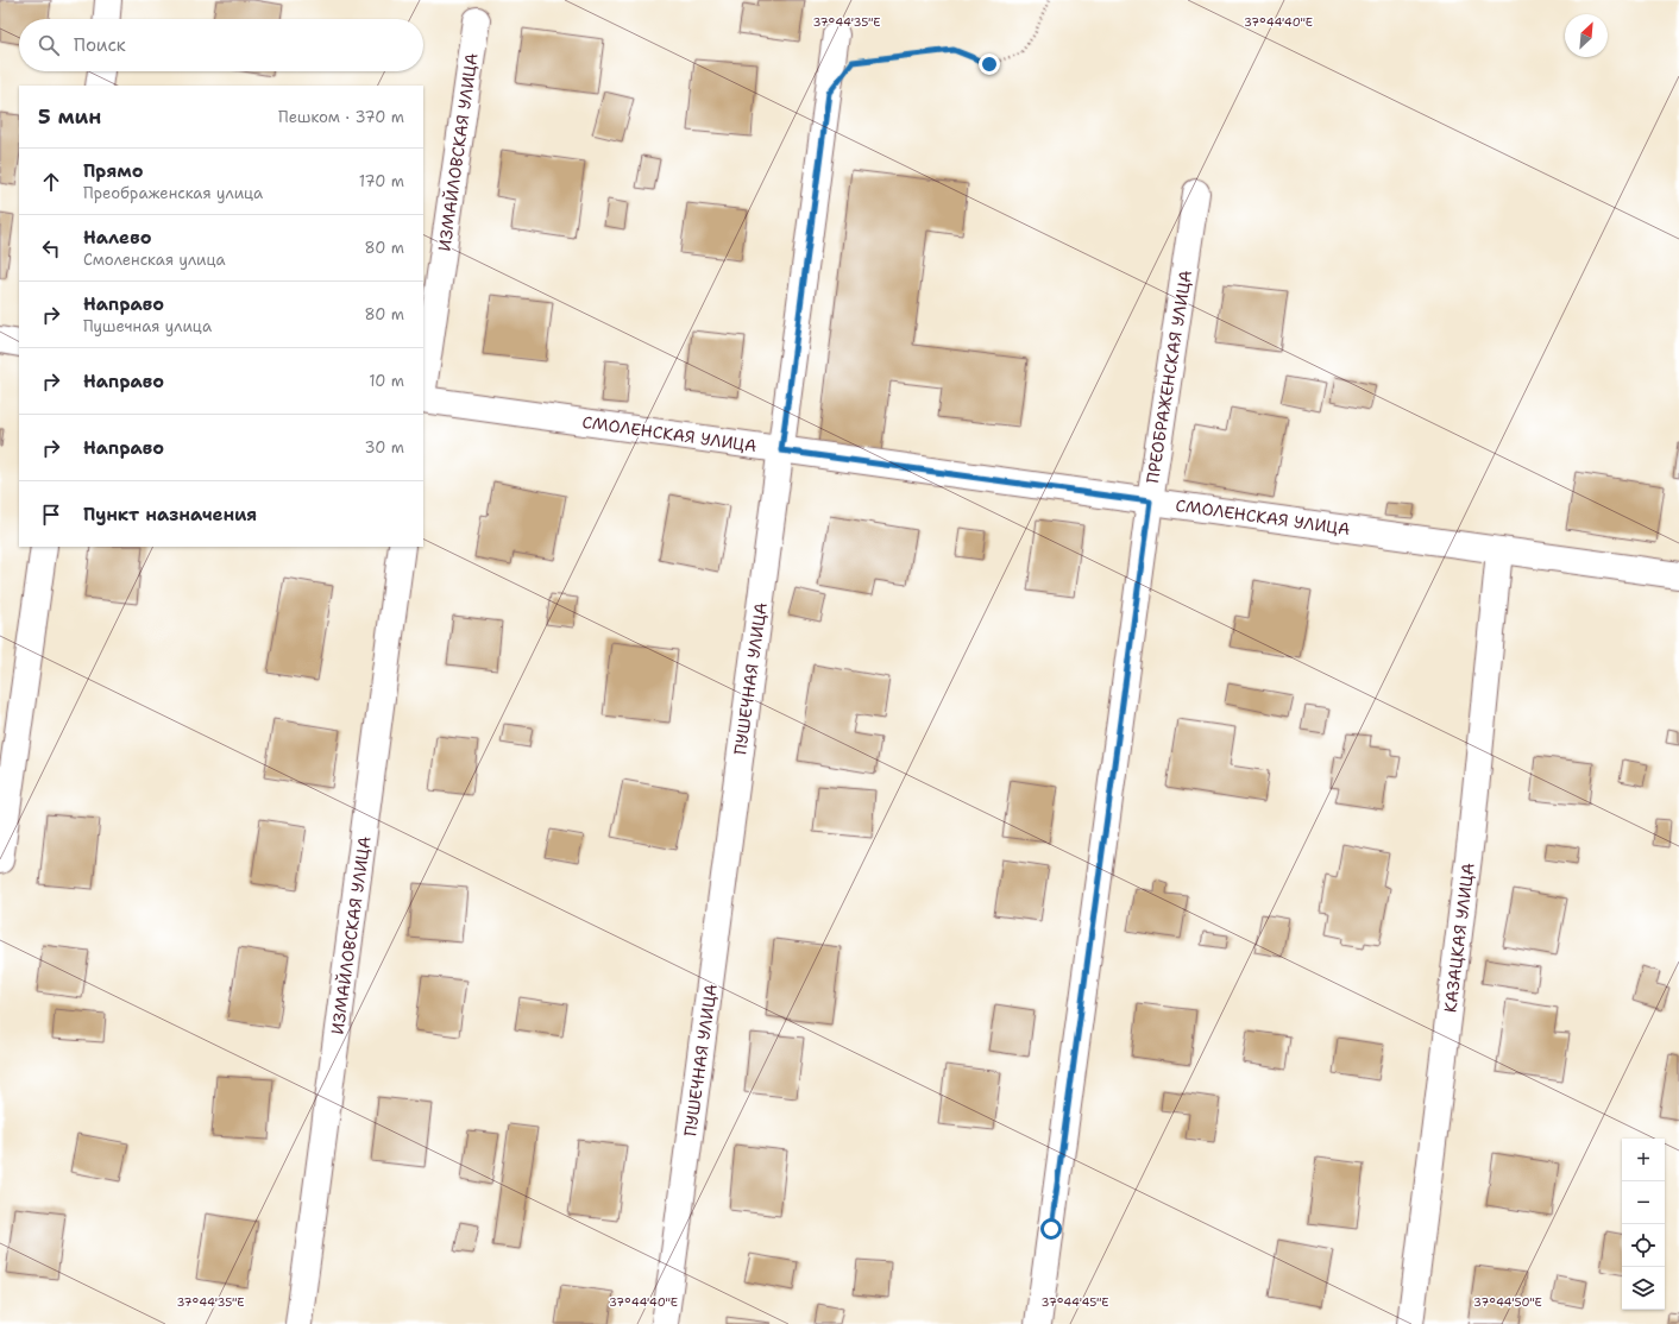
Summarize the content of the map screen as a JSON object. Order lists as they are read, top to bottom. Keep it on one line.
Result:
{"streets":{"street":["ИЗМАЙЛОВСКАЯ УЛИЦА","ПРЕОБРАЖЕНСКАЯ УЛИЦА","СМОЛЕНСКАЯ УЛИЦА","ПУШЕЧНАЯ УЛИЦА","КАЗАЦКАЯ УЛИЦА"]},"crossings":[["ПРЕОБРАЖЕНСКАЯ УЛИЦА","СМОЛЕНСКАЯ УЛИЦА"],["СМОЛЕНСКАЯ УЛИЦА","ПУШЕЧНАЯ УЛИЦА"],["СМОЛЕНСКАЯ УЛИЦА","КАЗАЦКАЯ УЛИЦА"]],"north":"top right","page":{"search":"Поиск","heading":["5 мин","Пешком · 370 m"],"list":[["Прямо","Преображенская улица","170 m"],["Налево","Смоленская улица","80 m"],["Направо","Пушечная улица","80 m"],["Направо","10 m"],["Направо","30 m"],"Пункт назначения"],"map_buttons":["+","−"]},"coordinates":["37°44'35\"E","37°44'40\"E","37°44'45\"E","37°44'50\"E"]}
